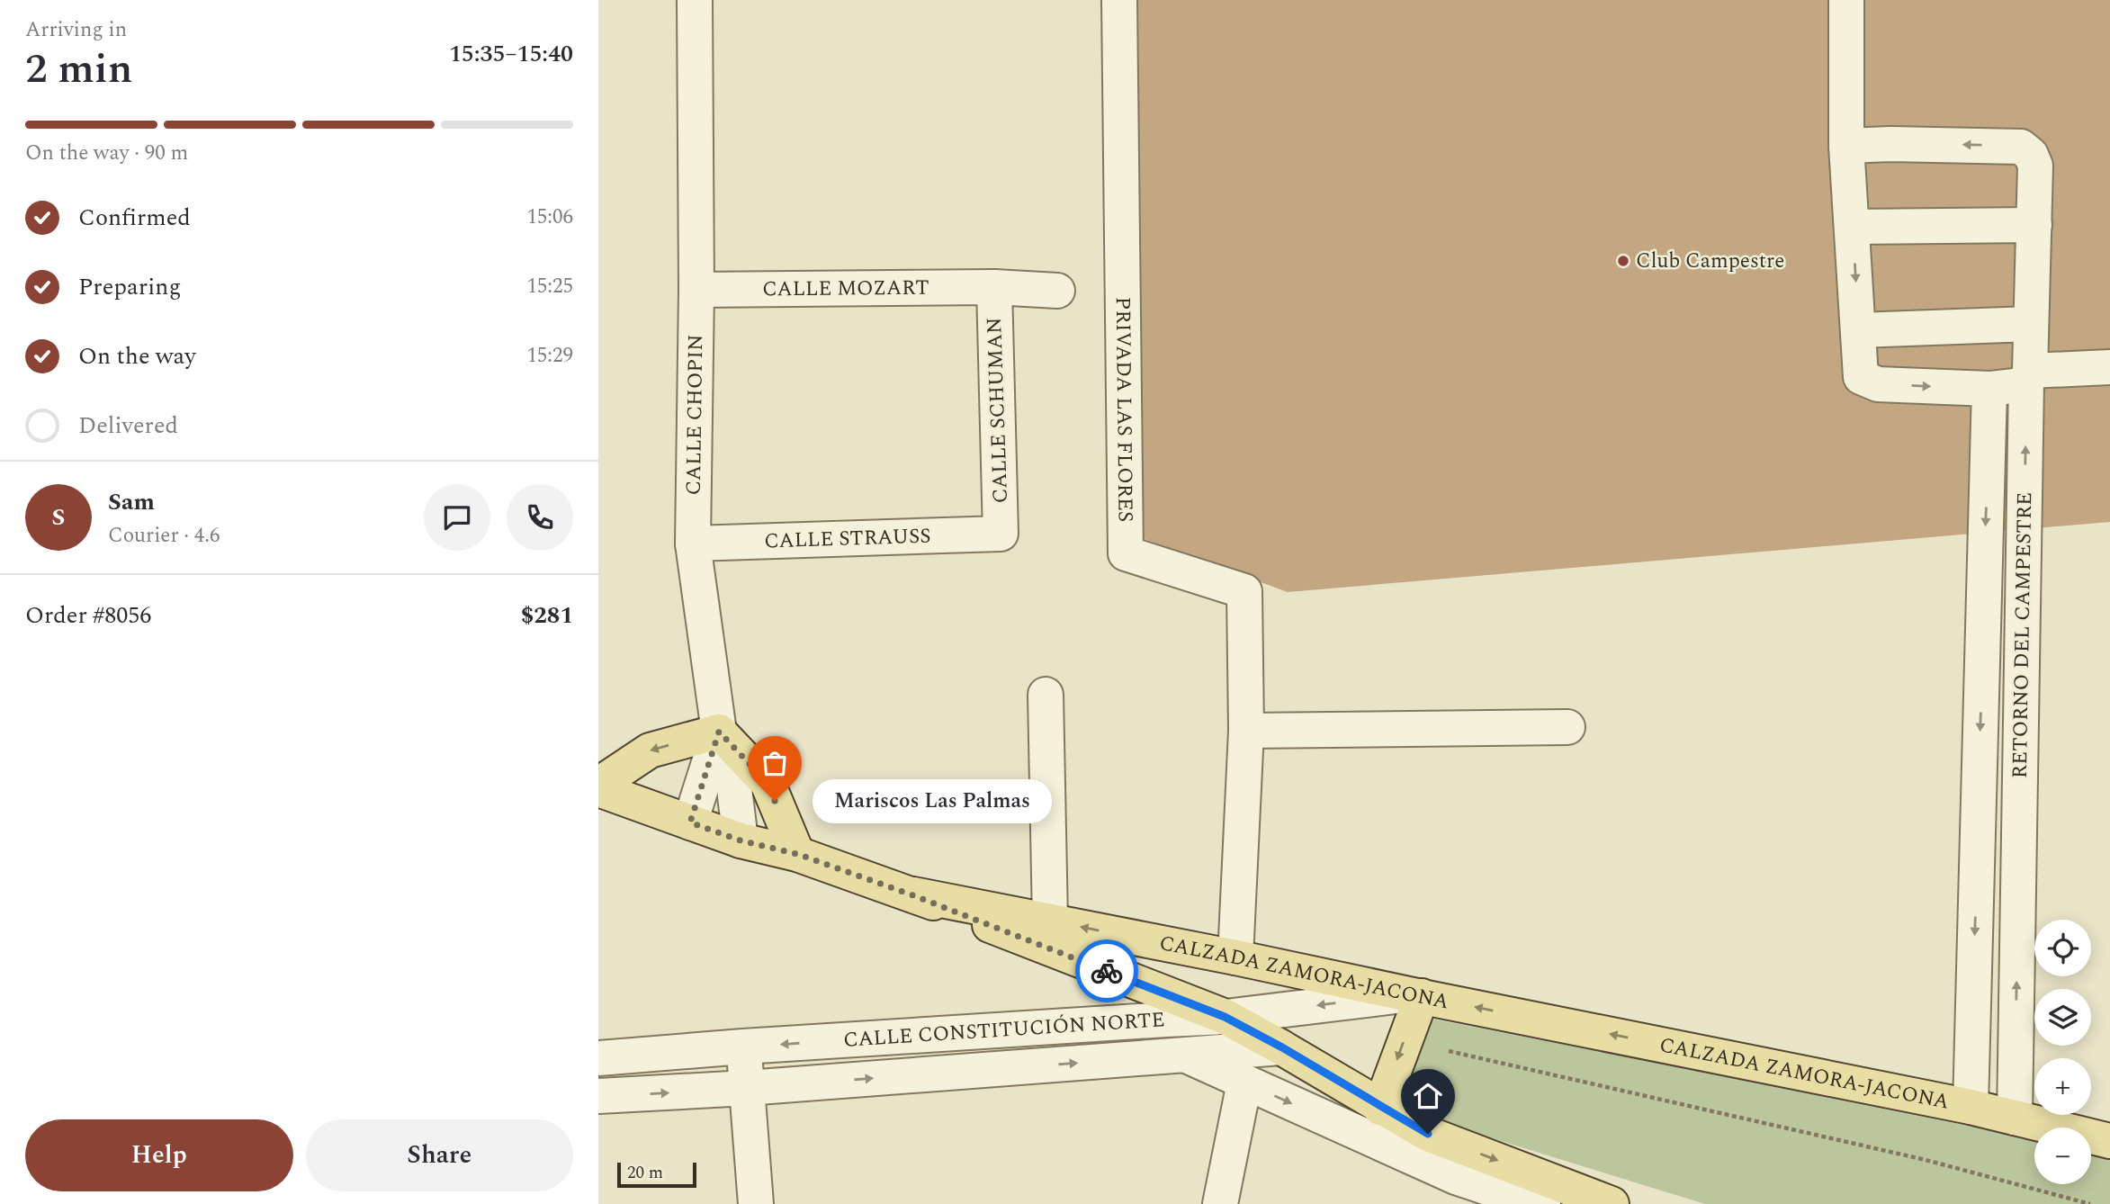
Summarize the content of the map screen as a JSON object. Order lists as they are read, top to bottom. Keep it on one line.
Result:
{"streets":{"main road":["CALZADA ZAMORA-JACONA"],"street":["CALLE MOZART","PRIVADA LAS FLORES","CALLE SCHUMAN","CALLE CHOPIN","CALLE STRAUSS","RETORNO DEL CAMPESTRE","CALLE CONSTITUCIÓN NORTE"]},"crossings":[["CALLE MOZART","CALLE SCHUMAN"],["CALLE MOZART","CALLE CHOPIN"],["PRIVADA LAS FLORES","CALZADA ZAMORA-JACONA"],["CALLE SCHUMAN","CALLE STRAUSS"],["CALLE CHOPIN","CALLE STRAUSS"],["RETORNO DEL CAMPESTRE","CALZADA ZAMORA-JACONA"],["CALZADA ZAMORA-JACONA","CALLE CONSTITUCIÓN NORTE"]],"places":["Club Campestre","Mariscos Las Palmas"],"scale_bar":"20 m","page":{"heading":["2 min","Arriving in","15:35–15:40"],"panel":["Sam","Courier · 4.6","Order #8056","$281"],"bar":"On the way · 90 m","list":[["Confirmed","15:06"],["Preparing","15:25"],["On the way","15:29"],"Delivered"],"round":"S","bubble":"Mariscos Las Palmas","map_buttons":["+","−"],"buttons":["Help","Share"],"scale":"20 m"}}
